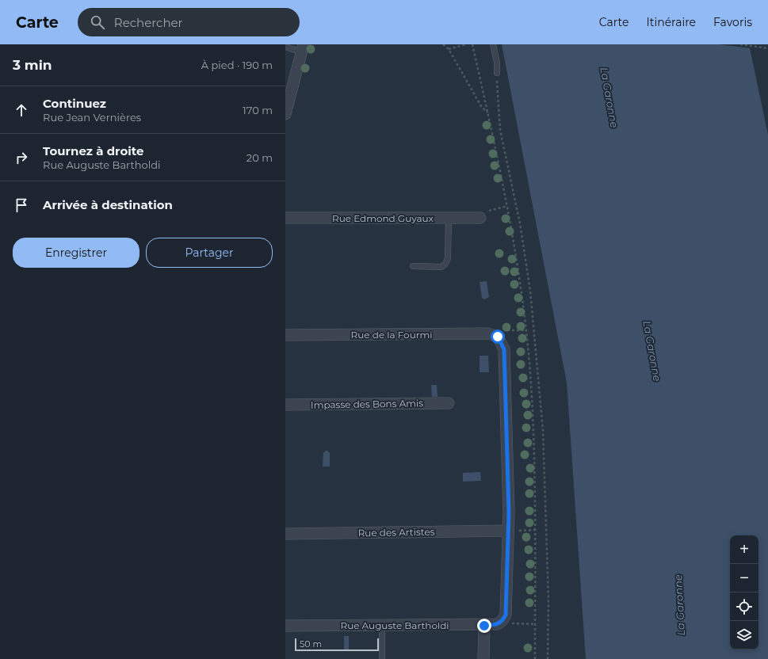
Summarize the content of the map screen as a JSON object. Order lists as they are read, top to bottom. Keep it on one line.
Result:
{"streets":{"street":["Rue Edmond Guyaux","Rue de la Fourmi","Impasse des Bons Amis","Rue des Artistes","Rue Auguste Bartholdi"]},"crossings":[["Rue des Artistes","Rue Auguste Bartholdi"]],"water":["La Garonne"],"scale_bar":"50 m","page":{"header":"Carte","search":"Rechercher","nav":["Carte","Itinéraire","Favoris"],"heading":["3 min","À pied · 190 m"],"list":[["Continuez","Rue Jean Vernières","170 m"],["Tournez à droite","Rue Auguste Bartholdi","20 m"],"Arrivée à destination"],"buttons":["Enregistrer","Partager"],"map_buttons":["+","−"],"scale":"50 m"}}
